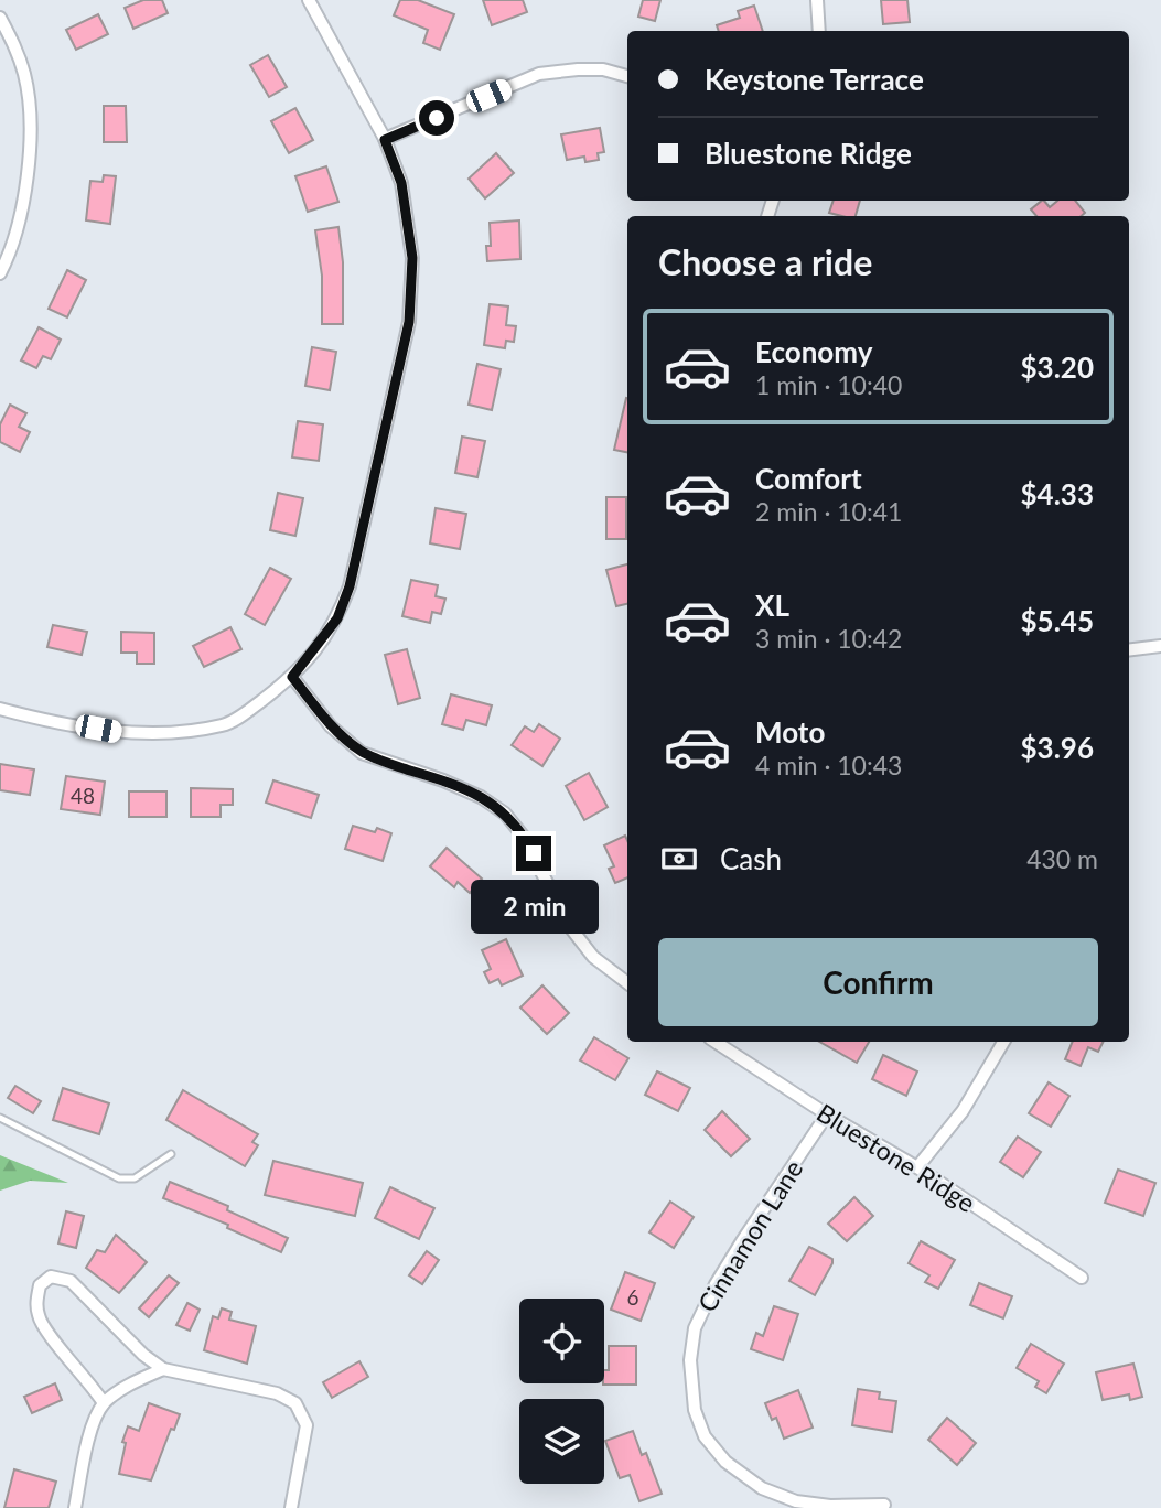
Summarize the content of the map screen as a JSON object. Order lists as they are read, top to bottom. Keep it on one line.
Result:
{"streets":{"street":["Bluestone Ridge","Cinnamon Lane"]},"crossings":[["Bluestone Ridge","Cinnamon Lane"]],"house_numbers":["48","6"],"page":{"banner":["Keystone Terrace","Bluestone Ridge"],"heading":"Choose a ride","list":[{"name":"Economy","note":"1 min · 10:40","value":"$3.20"},{"name":"Comfort","note":"2 min · 10:41","value":"$4.33"},{"name":"XL","note":"3 min · 10:42","value":"$5.45"},{"name":"Moto","note":"4 min · 10:43","value":"$3.96"}],"pay":["Cash","430 m"],"bubble":"2 min","buttons":"Confirm"}}
